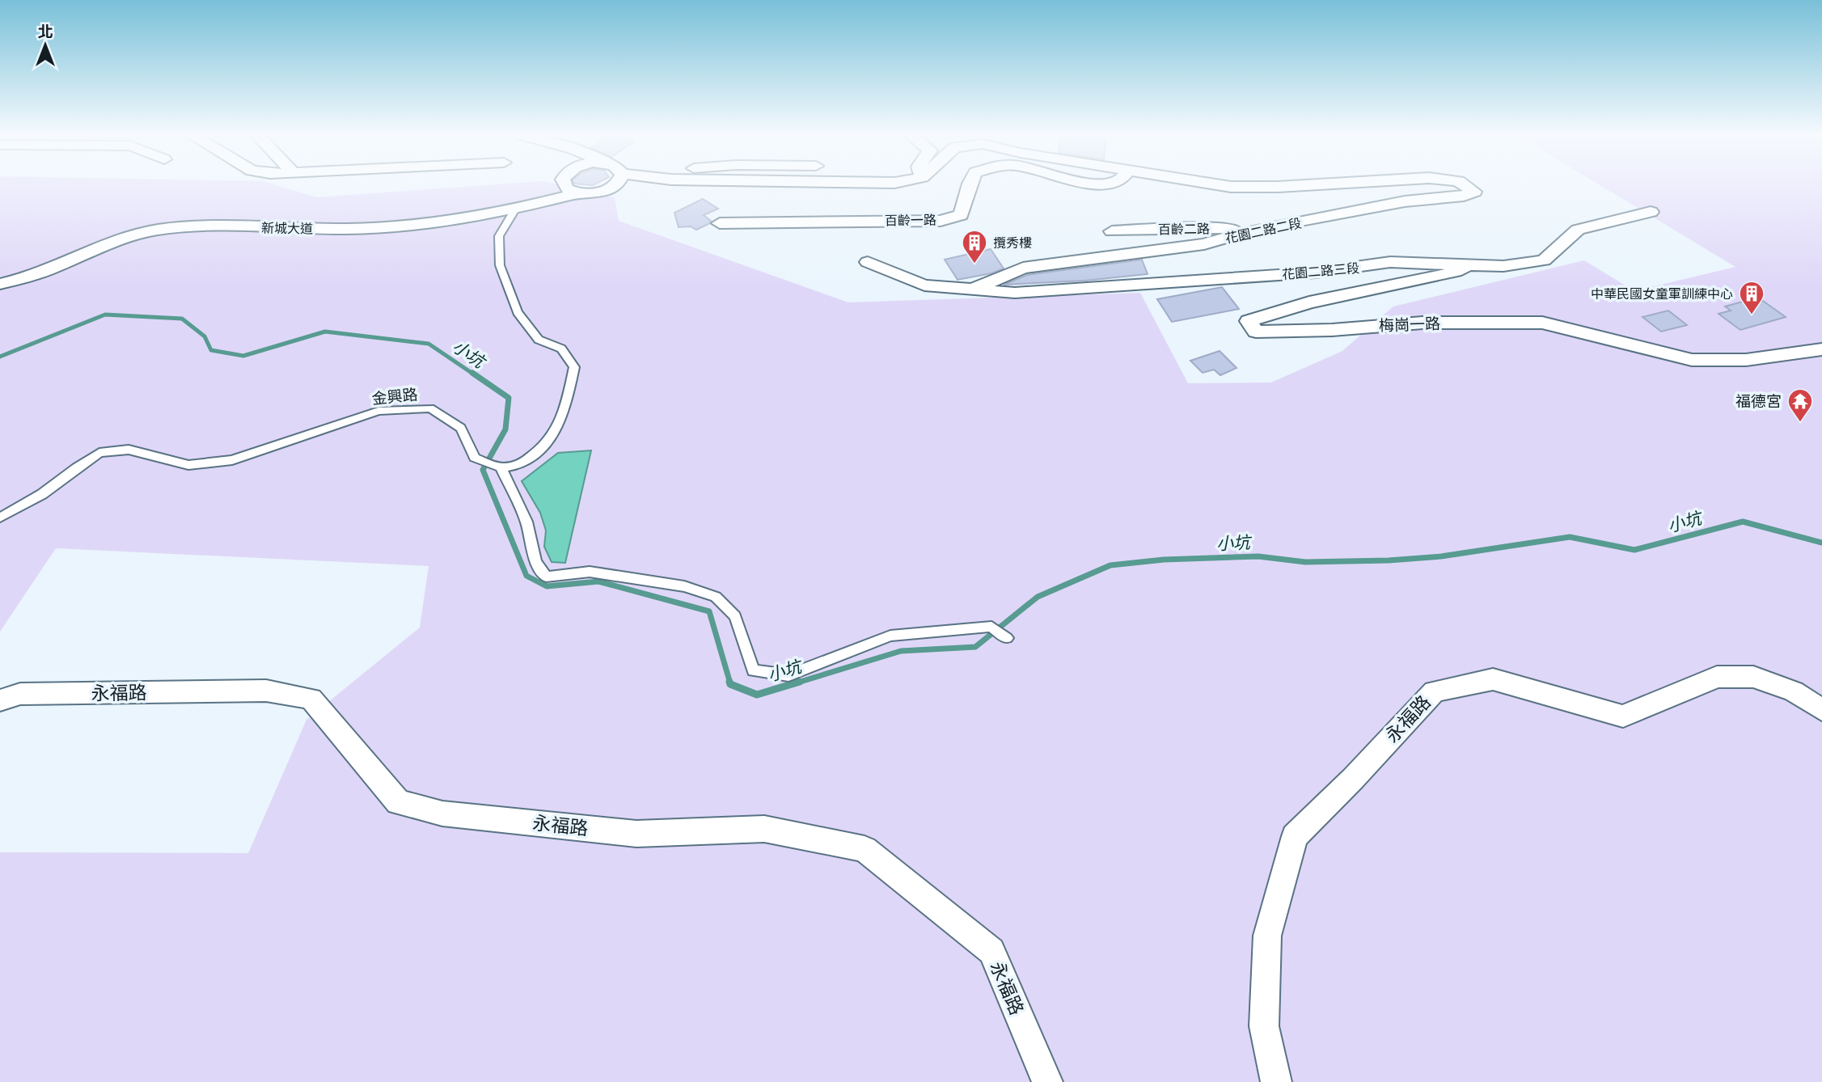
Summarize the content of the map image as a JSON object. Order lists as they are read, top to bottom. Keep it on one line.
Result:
{"streets":{"street":["百齡一路","新城大道","百齡二路","花園二路二段","花園二路三段","梅崗一路","永福路"],"lane":["金興路"]},"crossings":[["百齡二路","花園二路二段"],["花園二路二段","花園二路三段"],["花園二路三段","梅崗一路"]],"water":["小坑"],"places":{"building":["攬秀樓","中華民國女童軍訓練中心"],"temple":["福德宮"]},"north":"top"}
